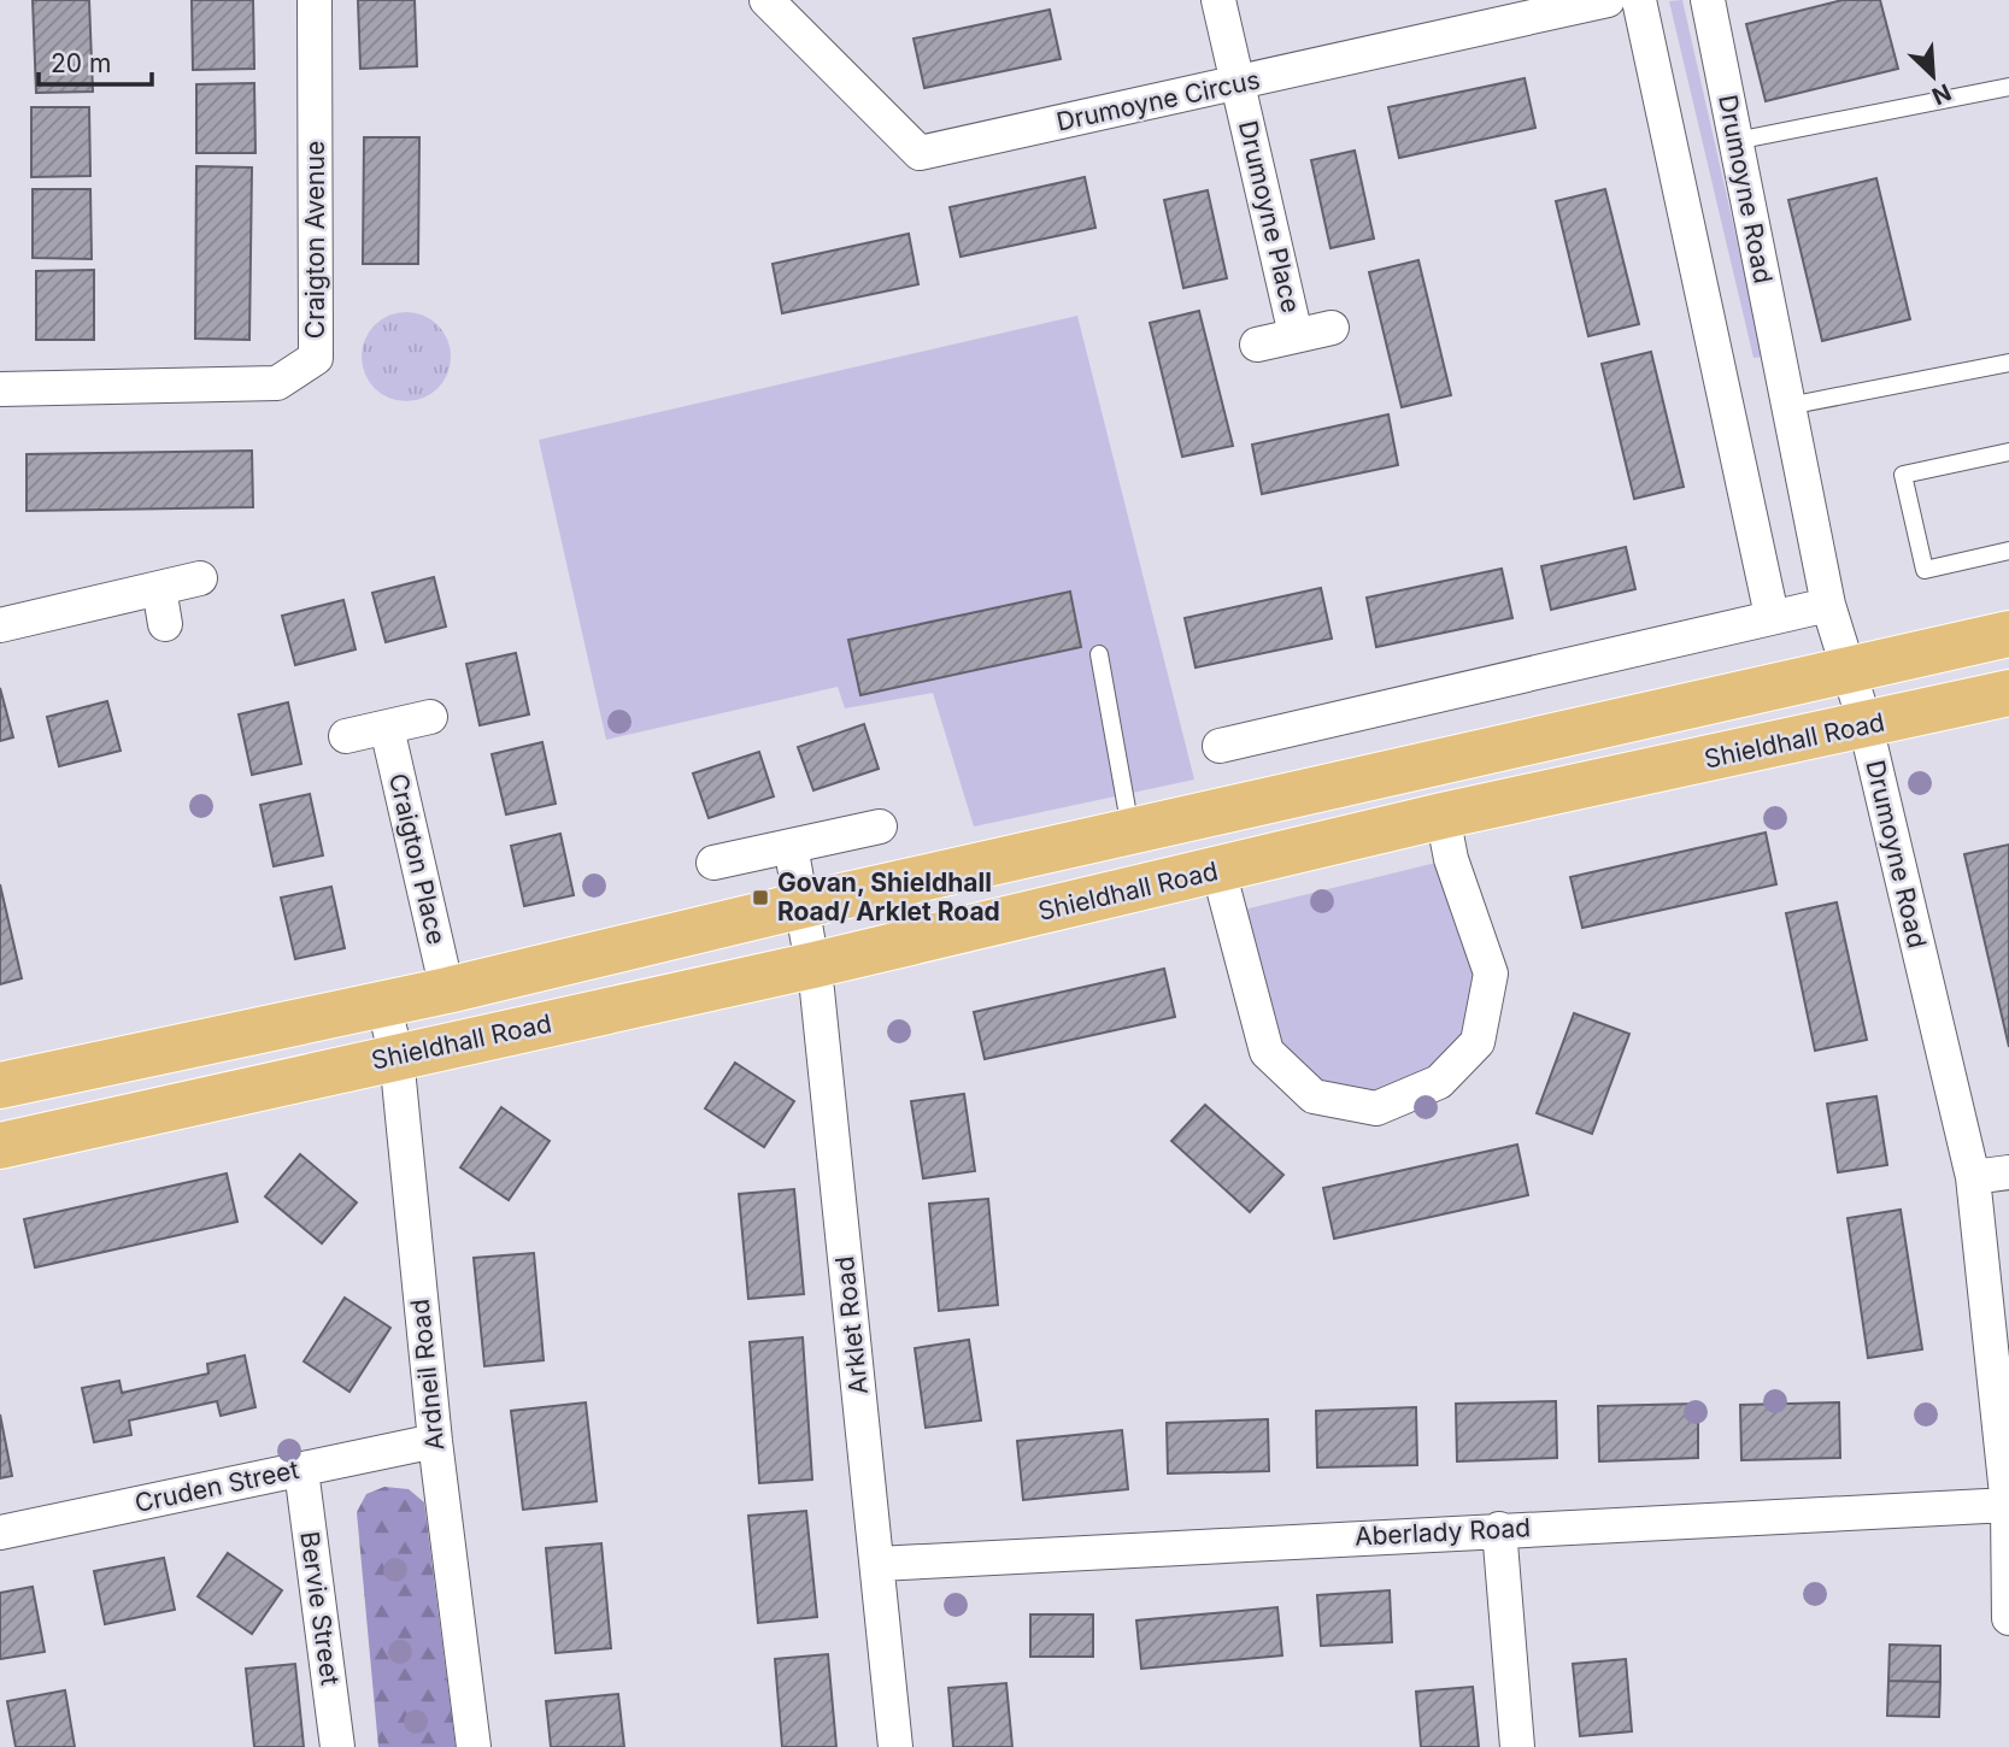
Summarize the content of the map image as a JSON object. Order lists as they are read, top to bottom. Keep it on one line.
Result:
{"streets":{"main road":["Shieldhall Road"],"street":["Drumoyne Circus","Drumoyne Road","Drumoyne Place","Craigton Avenue","Craigton Place","Arklet Road","Ardneil Road","Cruden Street","Aberlady Road","Bervie Street"]},"crossings":[["Drumoyne Circus","Drumoyne Place"],["Drumoyne Road","Shieldhall Road"],["Drumoyne Road","Aberlady Road"],["Shieldhall Road","Arklet Road"],["Shieldhall Road","Ardneil Road"],["Arklet Road","Aberlady Road"],["Ardneil Road","Cruden Street"],["Cruden Street","Bervie Street"]],"places":{"transit":["Govan, Shieldhall Road/ Arklet Road"]},"scale_bar":"20 m","north":"bottom right"}
